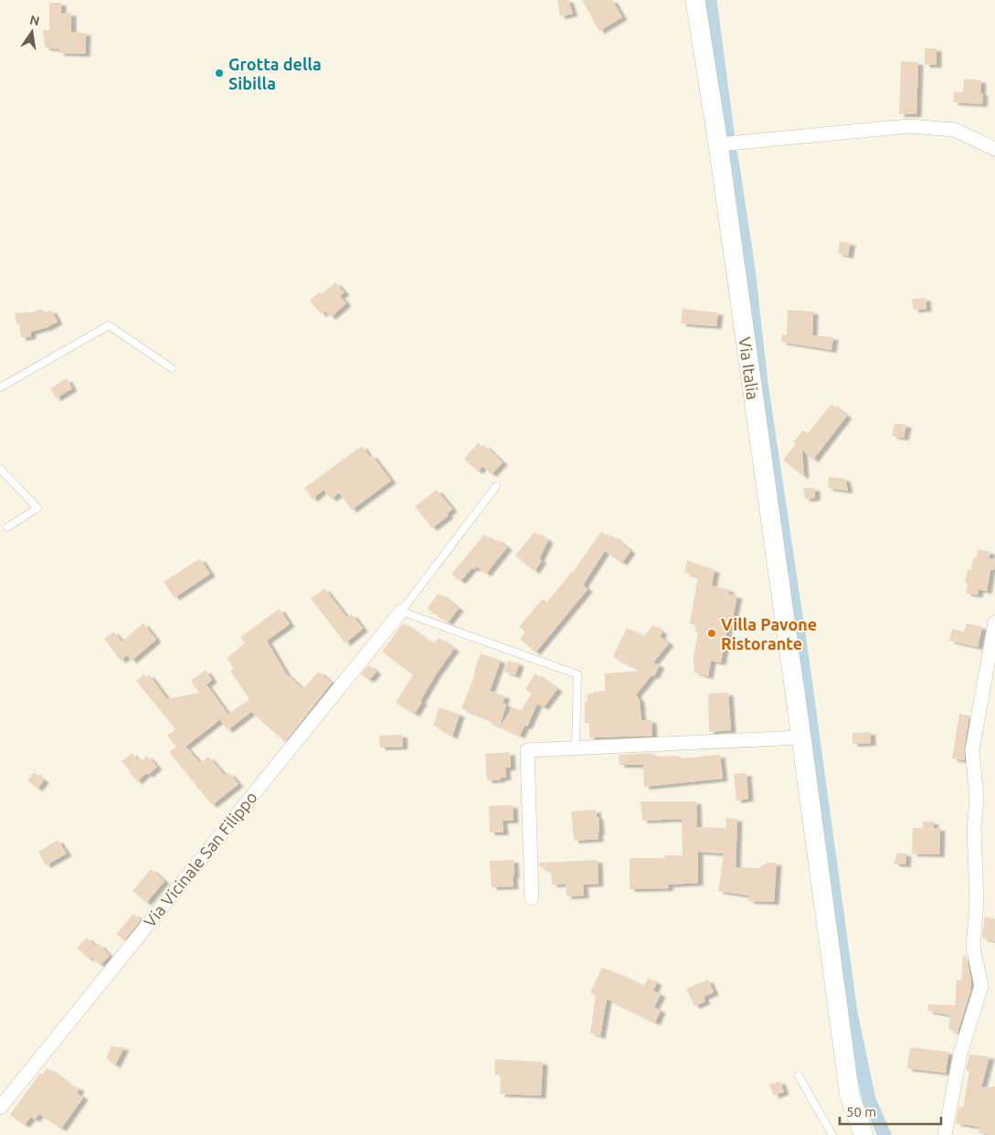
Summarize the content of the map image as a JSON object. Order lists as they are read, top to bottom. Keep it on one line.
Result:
{"streets":{"street":["Via Italia","Via Vicinale San Filippo"]},"places":["Grotta della Sibilla","Villa Pavone Ristorante"],"scale_bar":"50 m","north":"top"}
